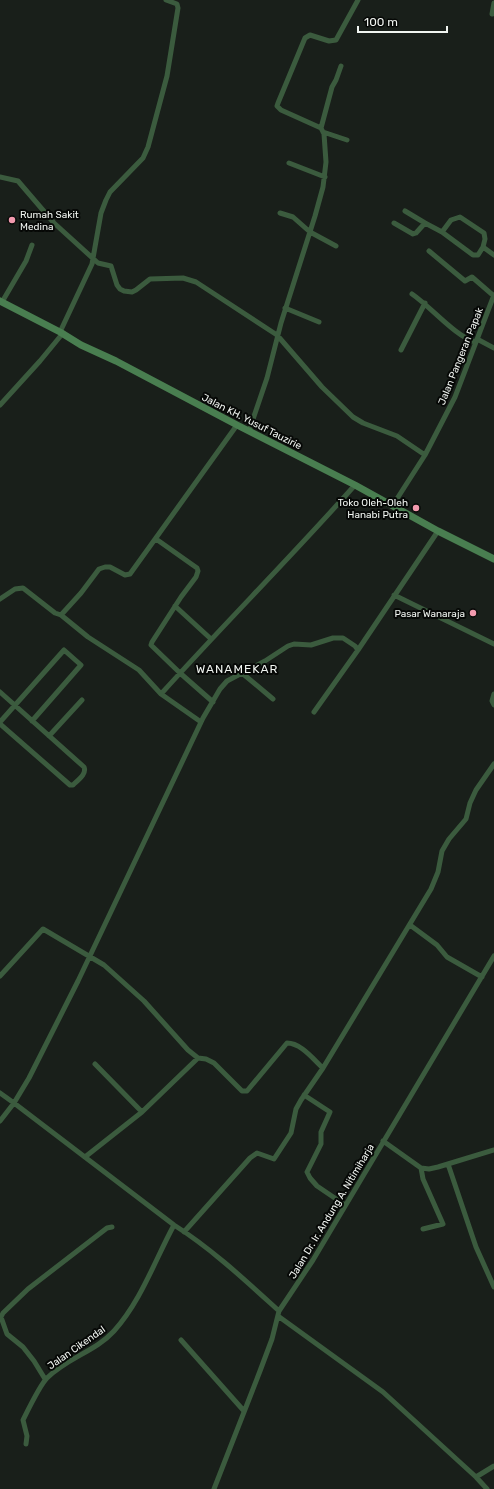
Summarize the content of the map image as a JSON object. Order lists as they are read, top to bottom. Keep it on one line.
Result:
{"streets":{"main road":["Jalan KH. Yusuf Tauzirie"],"street":["Jalan Pangeran Papak","Jalan Dr. Ir. Andung A. Nitimiharja","Jalan Cikendal"]},"crossings":[["Jalan Pangeran Papak","Jalan KH. Yusuf Tauzirie"]],"districts":["WANAMEKAR"],"places":["Rumah Sakit Medina","Toko Oleh-Oleh Hanabi Putra","Pasar Wanaraja"],"scale_bar":"100 m"}
